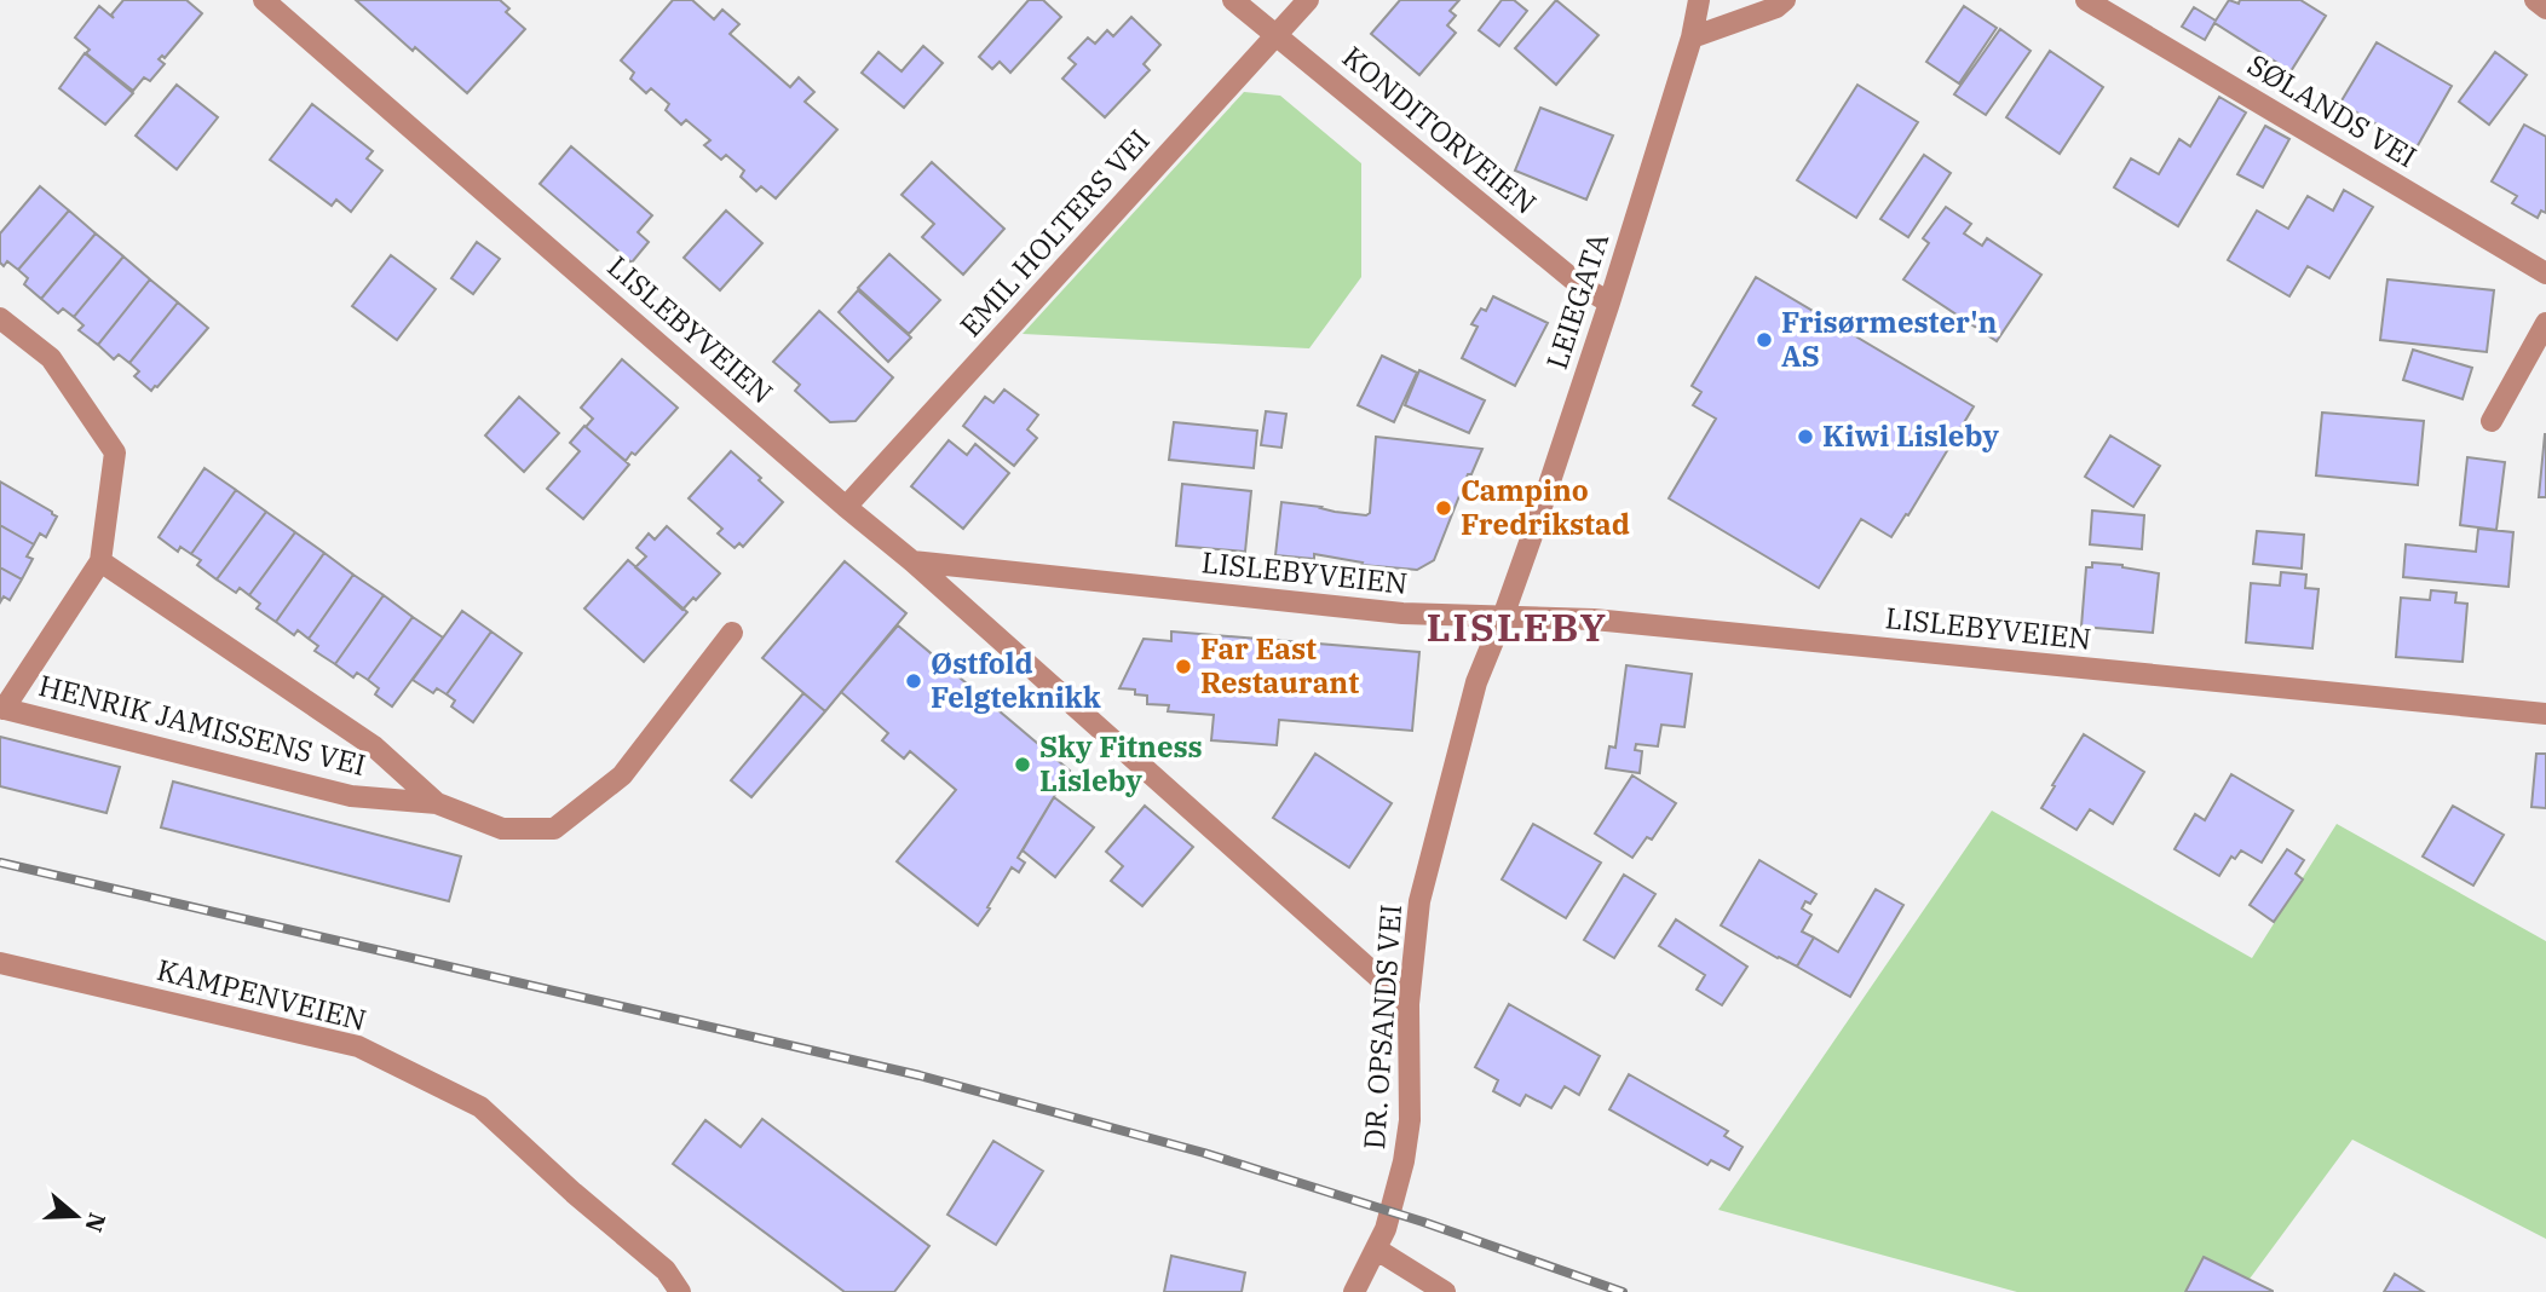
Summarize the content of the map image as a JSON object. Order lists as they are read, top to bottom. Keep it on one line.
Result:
{"streets":{"street":["SØLANDS VEI","KONDITORVEIEN","EMIL HOLTERS VEI","LEIEGATA","LISLEBYVEIEN","HENRIK JAMISSENS VEI","KAMPENVEIEN","DR. OPSANDS VEI"]},"crossings":[["KONDITORVEIEN","EMIL HOLTERS VEI"],["KONDITORVEIEN","LEIEGATA"],["EMIL HOLTERS VEI","LISLEBYVEIEN"],["LEIEGATA","LISLEBYVEIEN"],["LEIEGATA","DR. OPSANDS VEI"],["LISLEBYVEIEN","DR. OPSANDS VEI"]],"districts":["LISLEBY"],"places":["Frisørmester'n AS","Kiwi Lisleby","Campino Fredrikstad","Far East Restaurant","Østfold Felgteknikk","Sky Fitness Lisleby"],"north":"right"}
